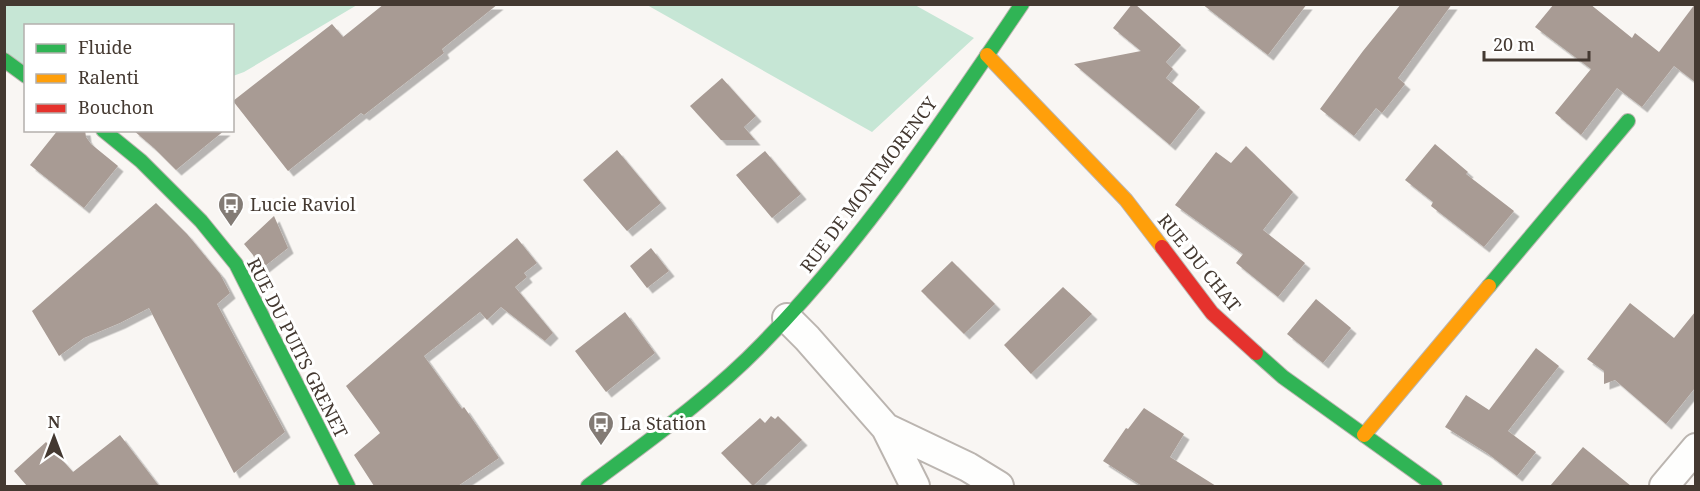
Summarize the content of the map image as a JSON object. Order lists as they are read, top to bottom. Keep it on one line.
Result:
{"streets":{"street":["RUE DE MONTMORENCY","RUE DU CHAT","RUE DU PUITS GRENET"]},"crossings":[["RUE DE MONTMORENCY","RUE DU CHAT"]],"places":{"bus stop":["Lucie Raviol","La Station"]},"legend":["Fluide","Ralenti","Bouchon"],"scale_bar":"20 m","north":"top"}
